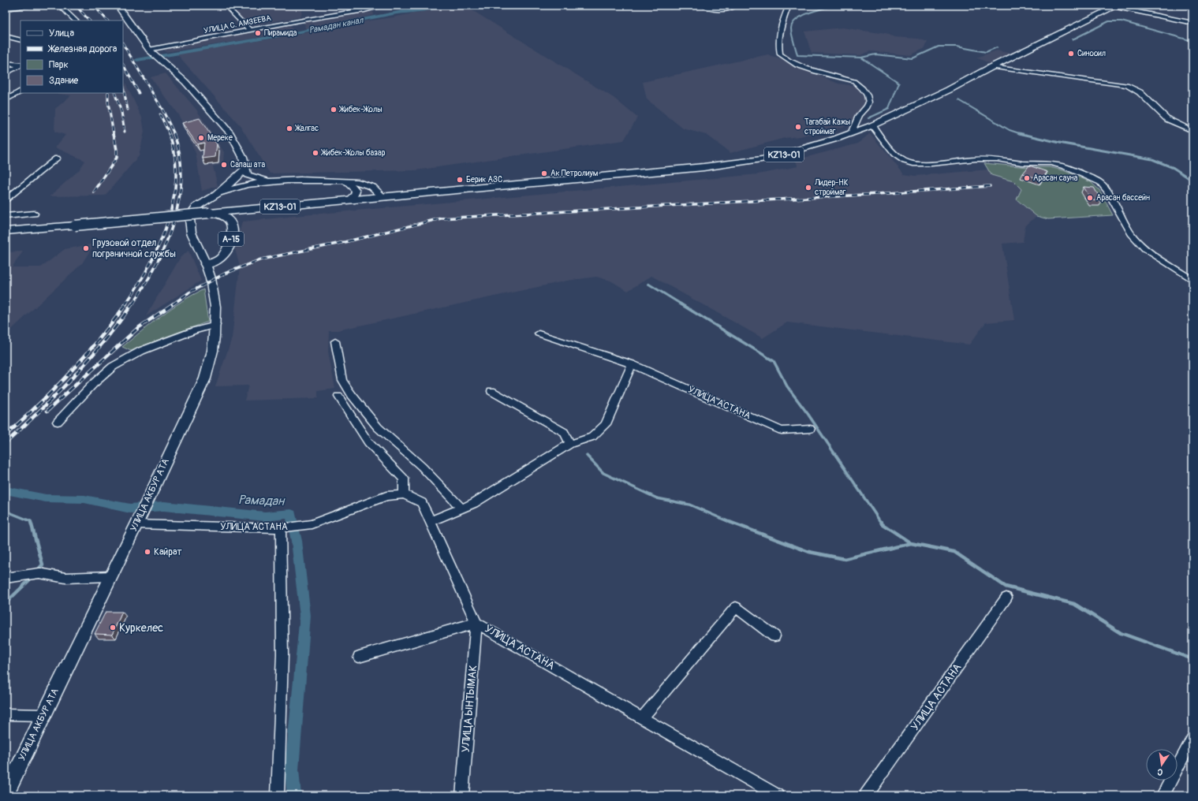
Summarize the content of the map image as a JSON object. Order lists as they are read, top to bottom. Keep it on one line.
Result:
{"streets":{"highway":["KZ13-01","A-15"],"main road":["УЛИЦА АКБУР АТА"],"street":["УЛИЦА С. АМЗЕЕВА","УЛИЦА АСТАНА","УЛИЦА ЫНТЫМАК"]},"crossings":[["KZ13-01","A-15"],["A-15","УЛИЦА АКБУР АТА"],["УЛИЦА АСТАНА","УЛИЦА АКБУР АТА"],["УЛИЦА АСТАНА","УЛИЦА ЫНТЫМАК"]],"water":["Рамадан канал","Рамадан"],"places":["Пирамида","Синооил","Жибек-Жолы","Тагабай Кажы строймаг","Жалгас","Мереке","Жибек-Жолы базар","Сапаш ата","Ак Петролиум","Арасан сауна","Берик АЗС","Лидер-НК строймаг","Арасан бассейн","Грузовой отдел пограничной службы","Кайрат","Куркелес"],"legend":["Улица","Железная дорога","Парк","Здание"],"north":"bottom"}
